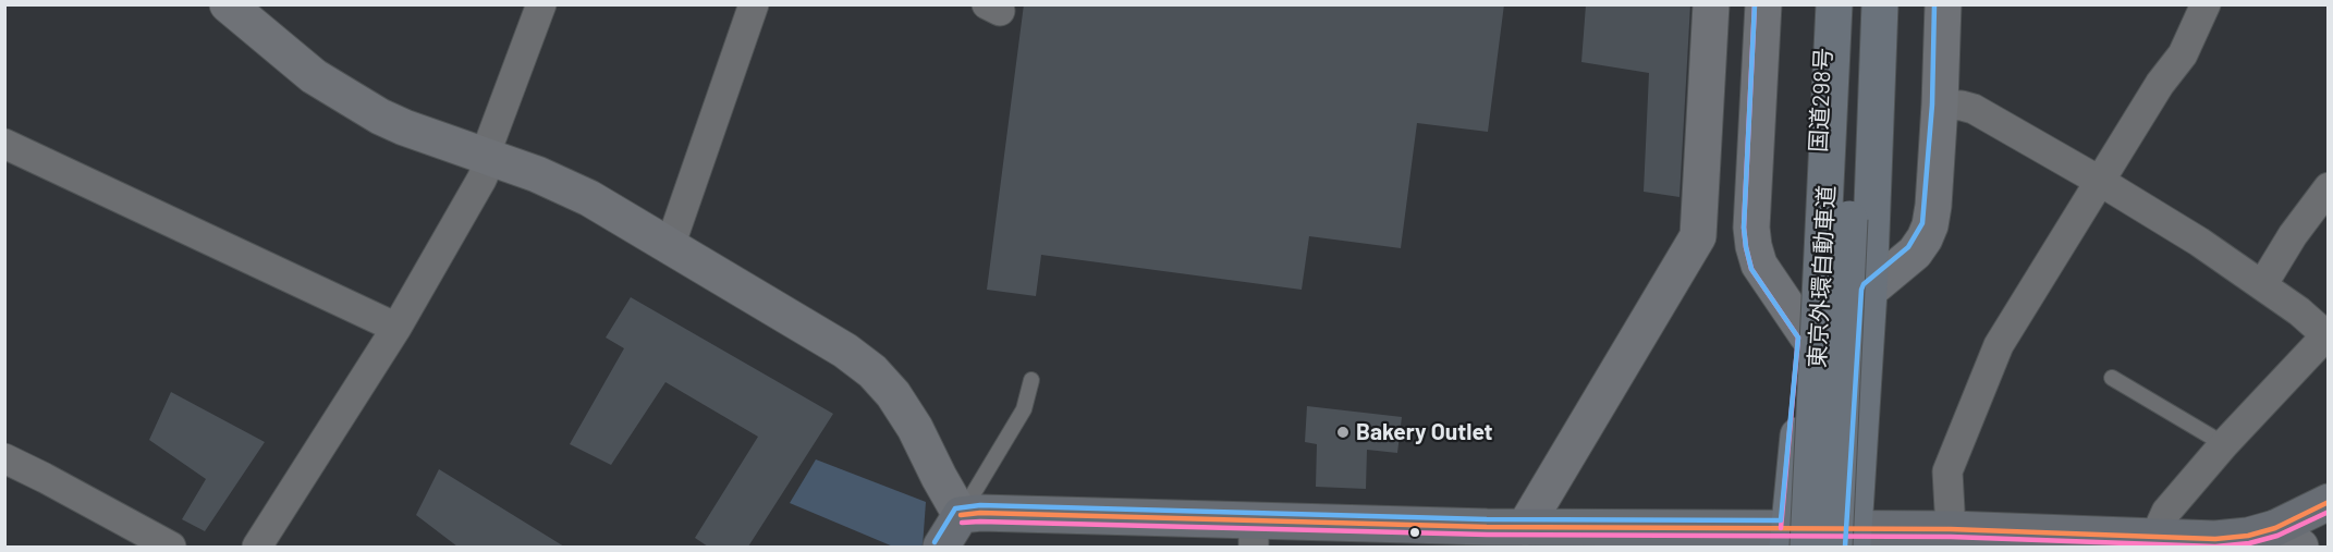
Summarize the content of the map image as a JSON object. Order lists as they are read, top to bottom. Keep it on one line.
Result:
{"streets":{"highway":["国道298号","東京外環自動車道"]},"crossings":[["国道298号","東京外環自動車道"]],"places":["Bakery Outlet"]}
